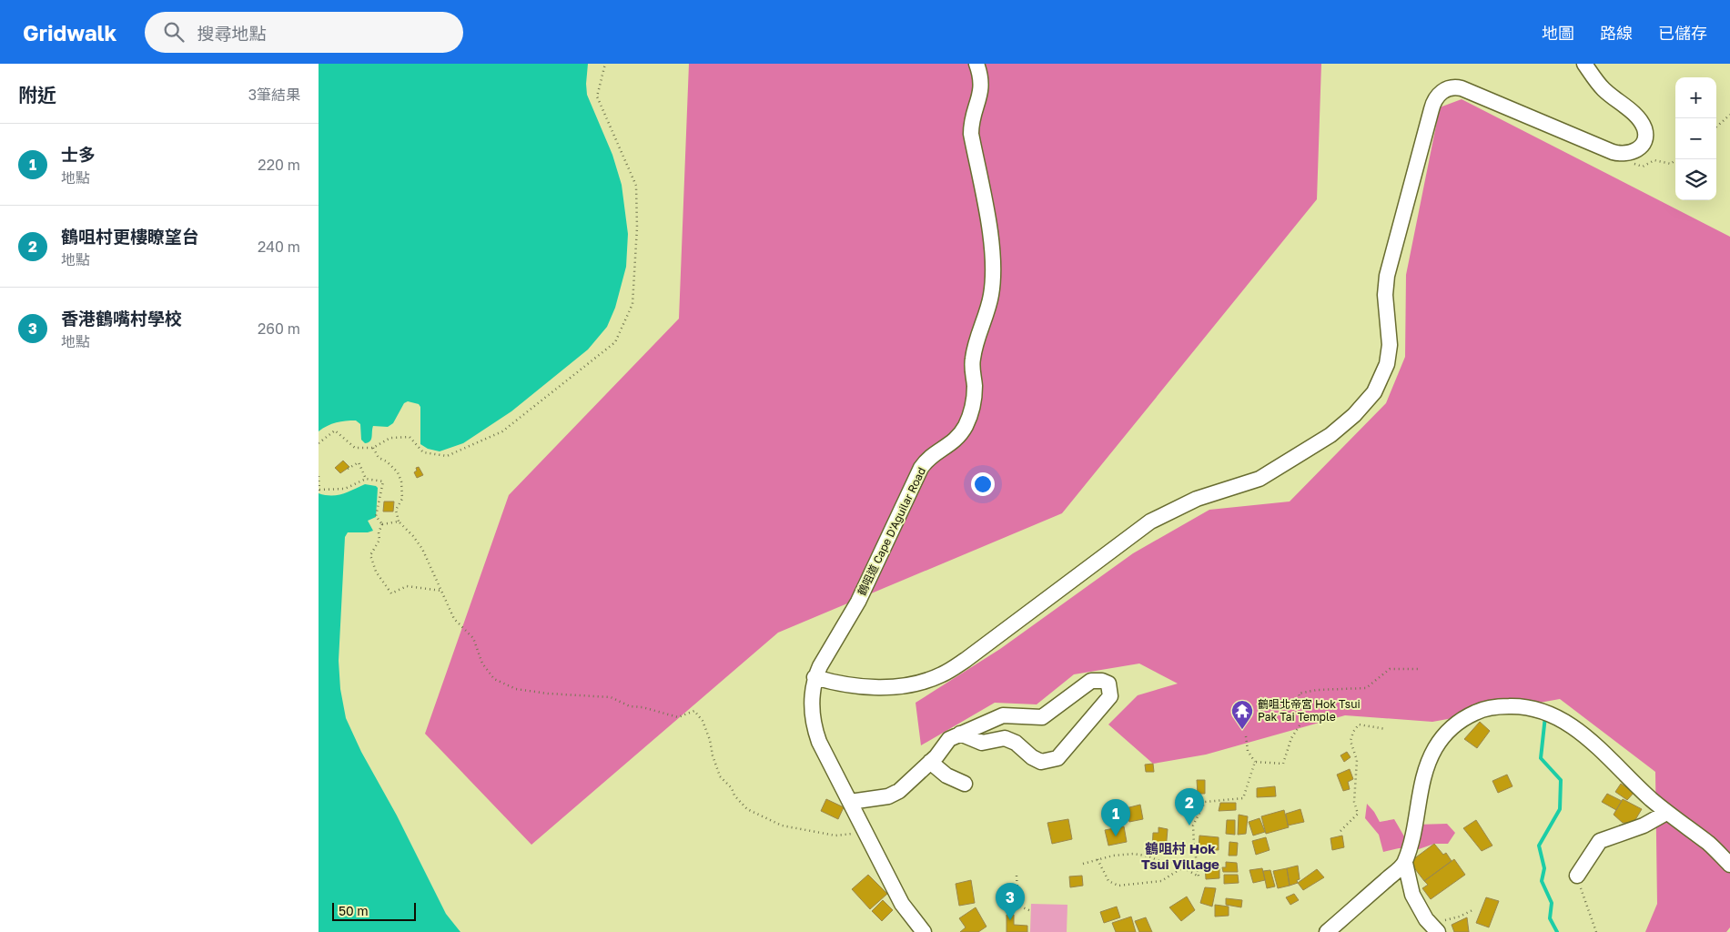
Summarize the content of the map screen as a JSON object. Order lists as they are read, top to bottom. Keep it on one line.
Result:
{"streets":{"street":["鶴咀道 Cape D'Aguilar Road"]},"districts":["鶴咀村 Hok Tsui Village"],"places":{"temple":["鶴咀北帝宮 Hok Tsui Pak Tai Temple"]},"scale_bar":"50 m","page":{"header":"Gridwalk","search":"搜尋地點","nav":["地圖","路線","已儲存"],"heading":["附近","3筆結果"],"map_buttons":["+","−"],"list":[{"mark":"1","name":"士多","note":"地點","value":"220 m"},{"mark":"2","name":"鶴咀村更樓瞭望台","note":"地點","value":"240 m"},{"mark":"3","name":"香港鶴嘴村學校","note":"地點","value":"260 m"}],"pins":["2","1","3"],"scale":"50 m"}}
